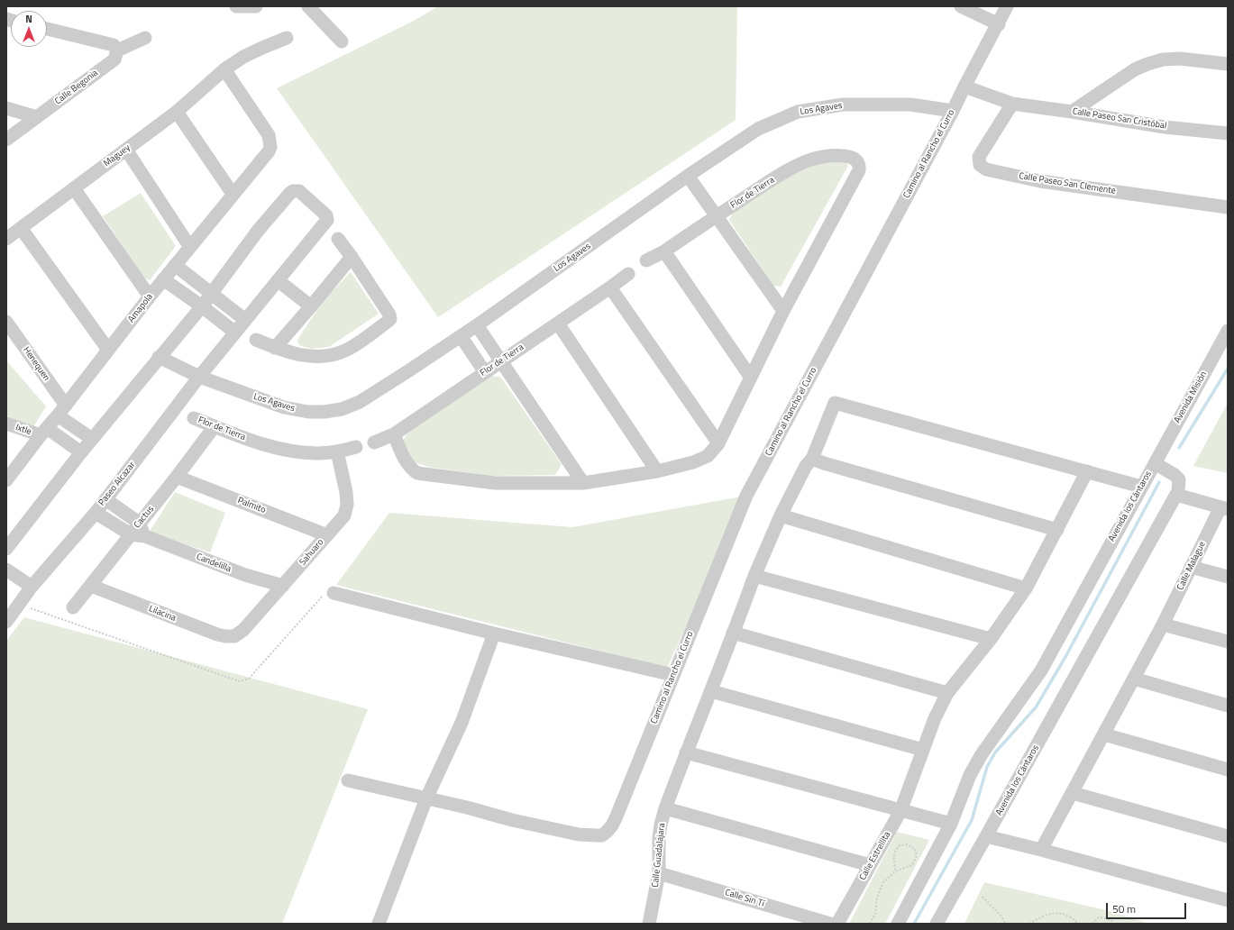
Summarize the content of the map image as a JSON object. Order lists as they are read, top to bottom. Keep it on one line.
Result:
{"streets":{"street":["Calle Begonia","Los Agaves","Calle Paseo San Cristóbal","Camino al Rancho el Curro","Maguey","Calle Paseo San Clemente","Flor de Tierra","Amapola","Henequen","Avenida Misión","Ixtle","Paseo Alcazar","Palmito","Avenida los Cántaros","Cactus","Sahuaro","Candelilla","Calle Malague","Lilacina","Calle Guadalajara","Calle Estrellita","Calle Sin Tí"]},"crossings":[["Los Agaves","Camino al Rancho el Curro"],["Los Agaves","Paseo Alcazar"],["Calle Paseo San Cristóbal","Camino al Rancho el Curro"],["Calle Paseo San Cristóbal","Calle Paseo San Clemente"],["Maguey","Amapola"],["Flor de Tierra","Cactus"],["Flor de Tierra","Sahuaro"],["Amapola","Henequen"],["Amapola","Ixtle"],["Avenida Misión","Avenida los Cántaros"],["Palmito","Cactus"],["Palmito","Sahuaro"],["Cactus","Candelilla"],["Cactus","Lilacina"],["Sahuaro","Candelilla"],["Sahuaro","Lilacina"],["Calle Guadalajara","Calle Estrellita"],["Calle Guadalajara","Calle Sin Tí"]],"scale_bar":"50 m","north":"top"}
